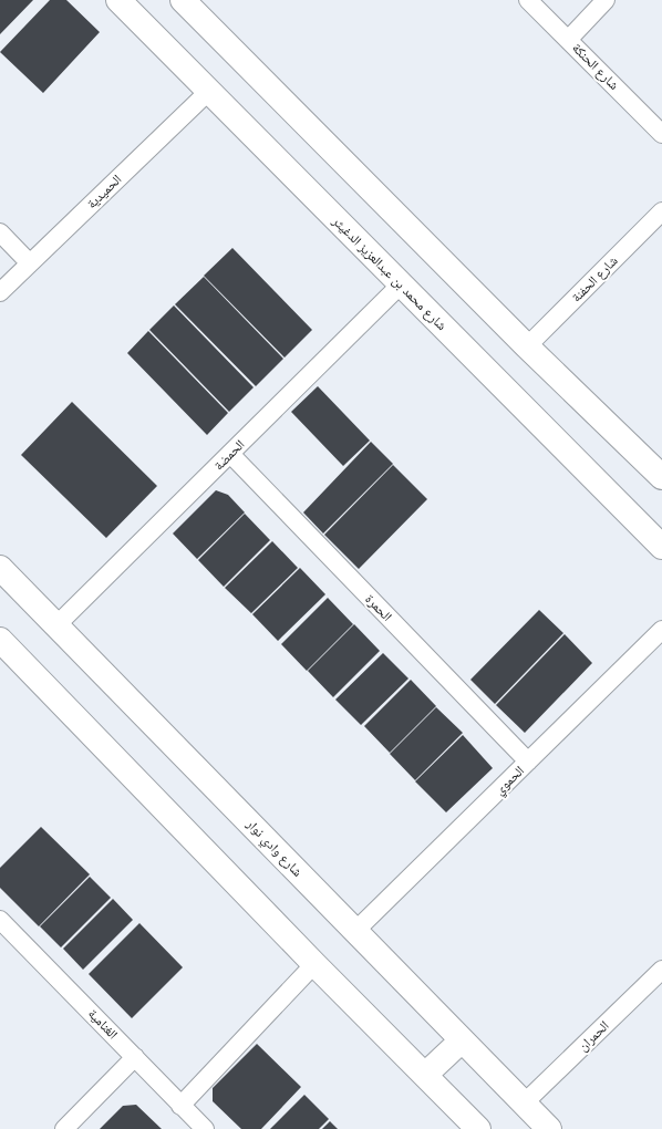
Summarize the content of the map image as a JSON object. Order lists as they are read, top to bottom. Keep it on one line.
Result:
{"streets":{"street":["شارع الحنكة","الحميدية","شارع محمد بن عبدالعزيز الدغيثر","شارع الحفنة","الحمضة","الحمرة","الحموي","شارع وادي نوار","الغنامية","الحمران"]},"crossings":[["الحميدية","شارع محمد بن عبدالعزيز الدغيثر"],["شارع محمد بن عبدالعزيز الدغيثر","الحمضة"],["الحمضة","الحمرة"],["الحمضة","شارع وادي نوار"],["الحمرة","الحموي"],["الحموي","شارع وادي نوار"],["شارع وادي نوار","الحمران"]]}
